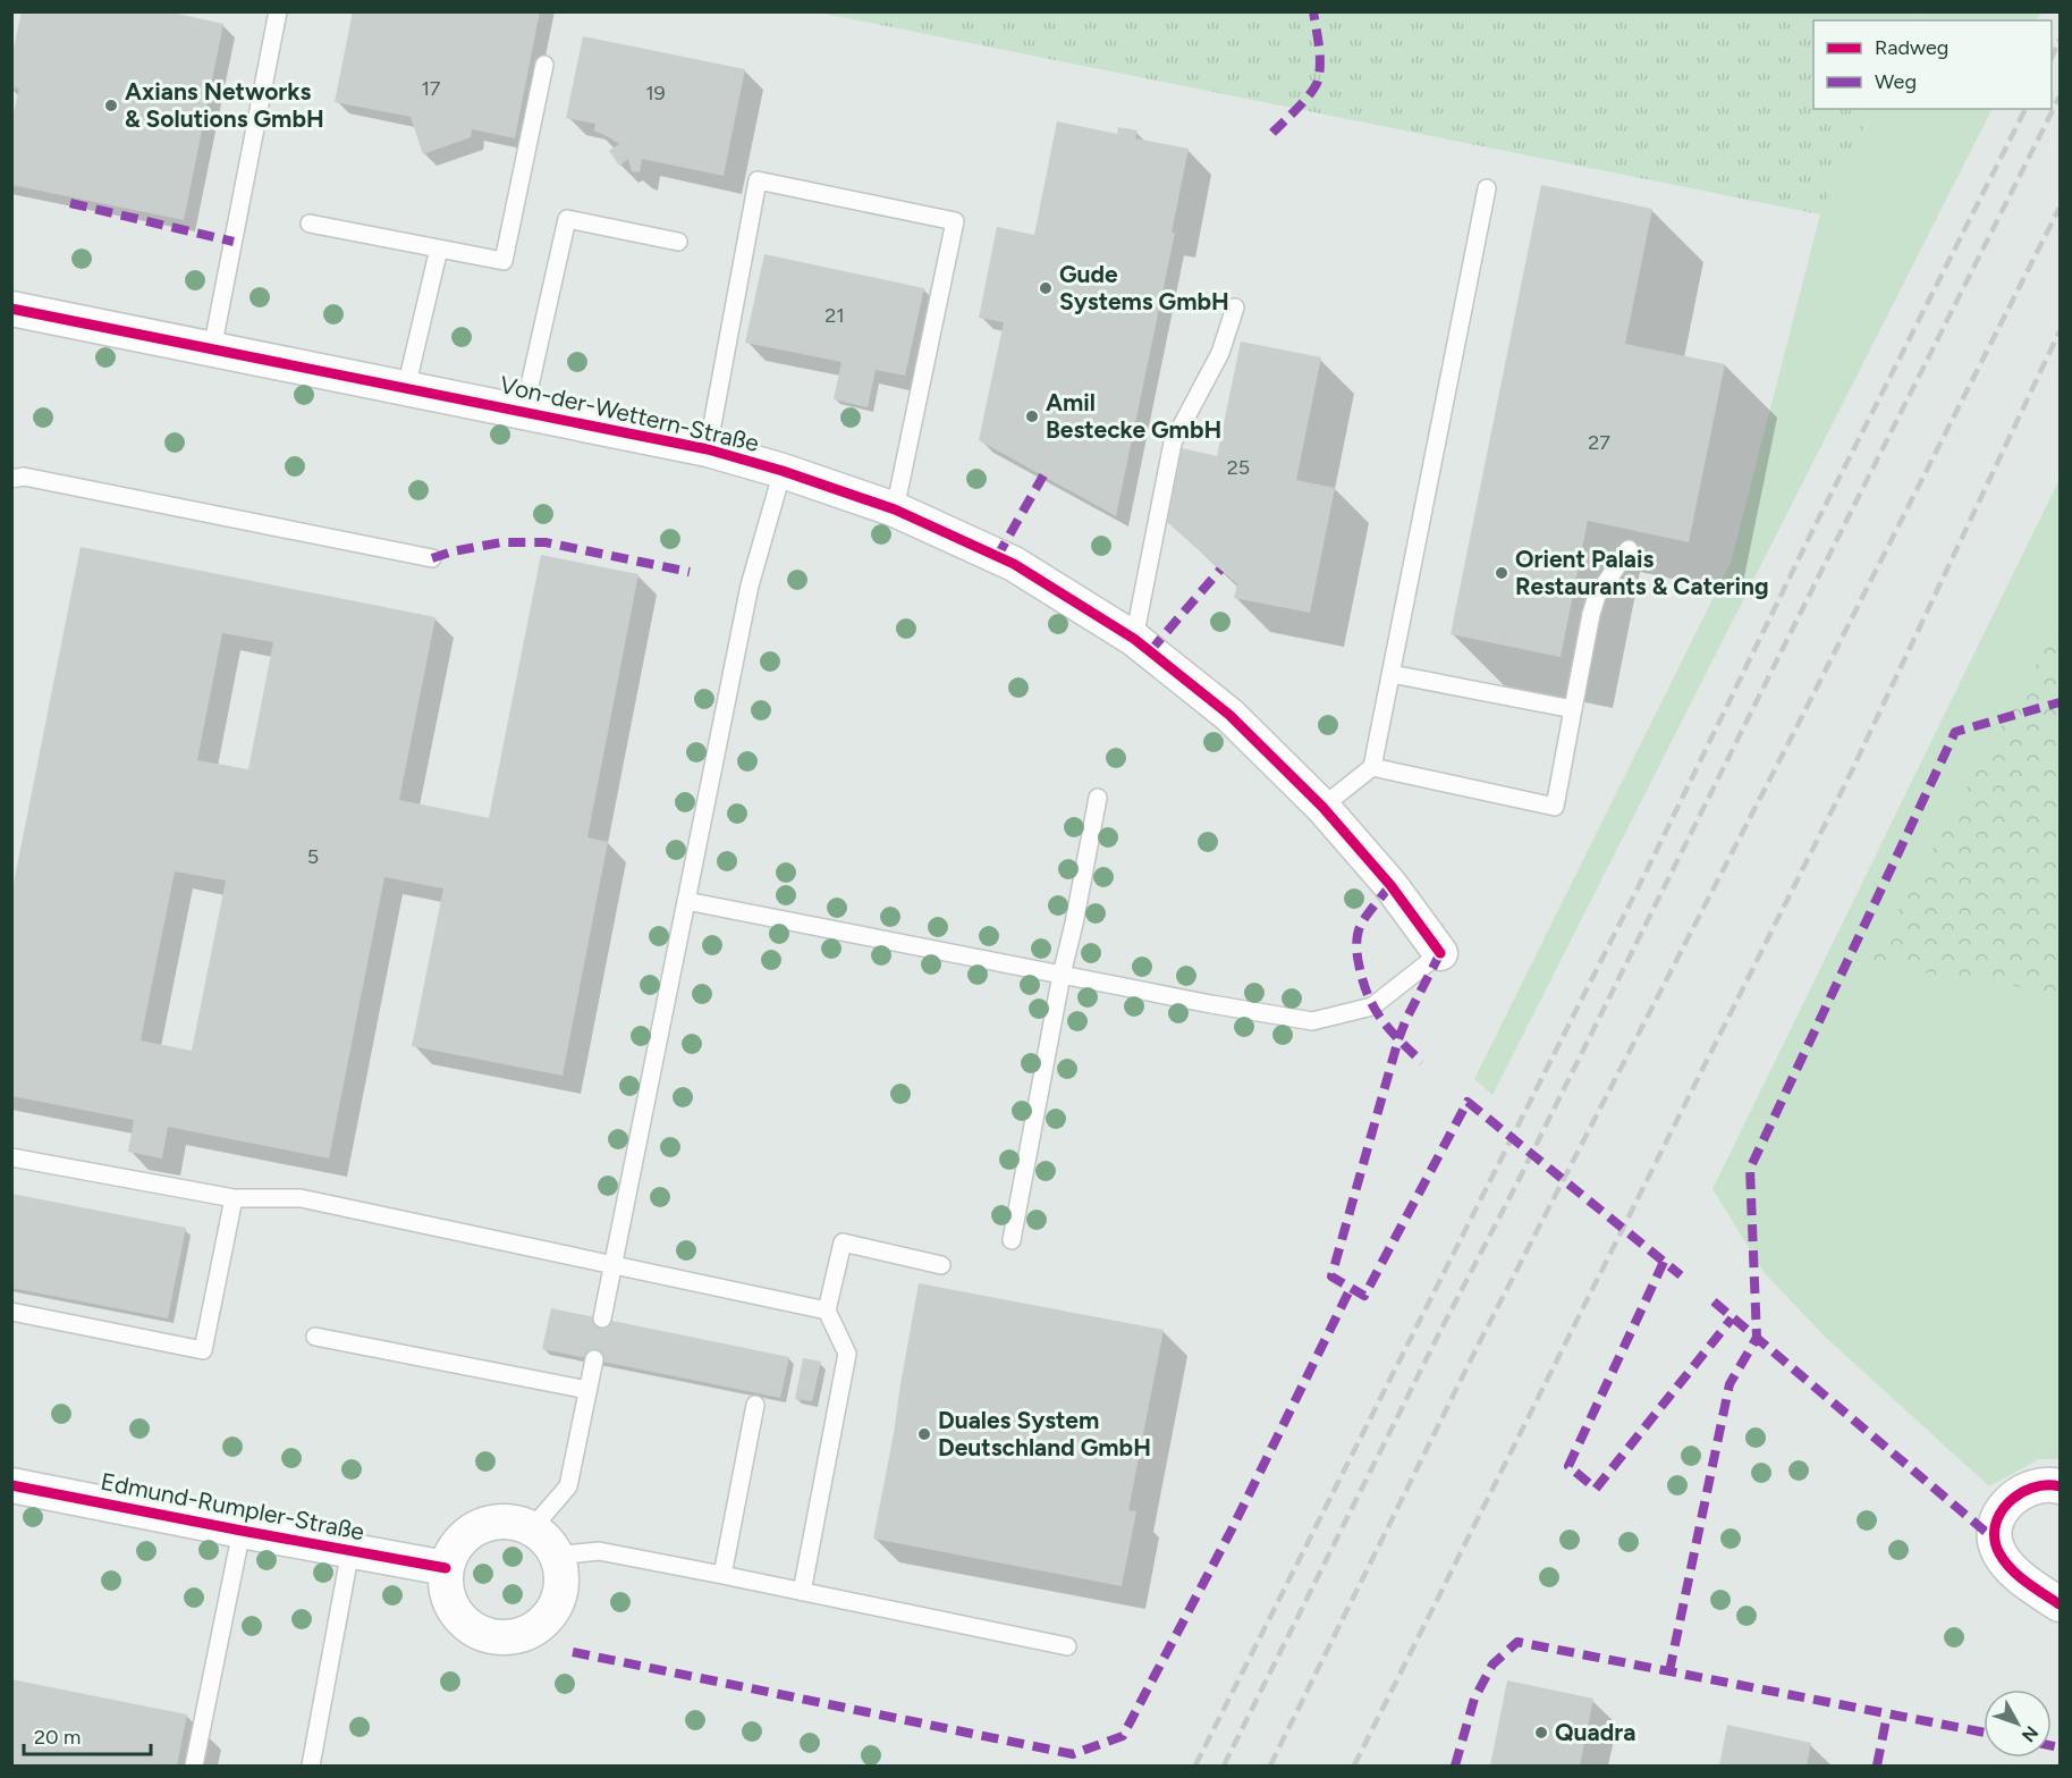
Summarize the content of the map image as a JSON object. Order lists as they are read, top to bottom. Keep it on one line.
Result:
{"streets":{"street":["Von-der-Wettern-Straße","Edmund-Rumpler-Straße"]},"places":["Axians Networks & Solutions GmbH","Gude Systems GmbH","Amil Bestecke GmbH","Orient Palais Restaurants & Catering","Duales System Deutschland GmbH","Quadra"],"house_numbers":["17","19","21","27","25","5"],"legend":["Radweg","Weg"],"scale_bar":"20 m","north":"bottom right"}
